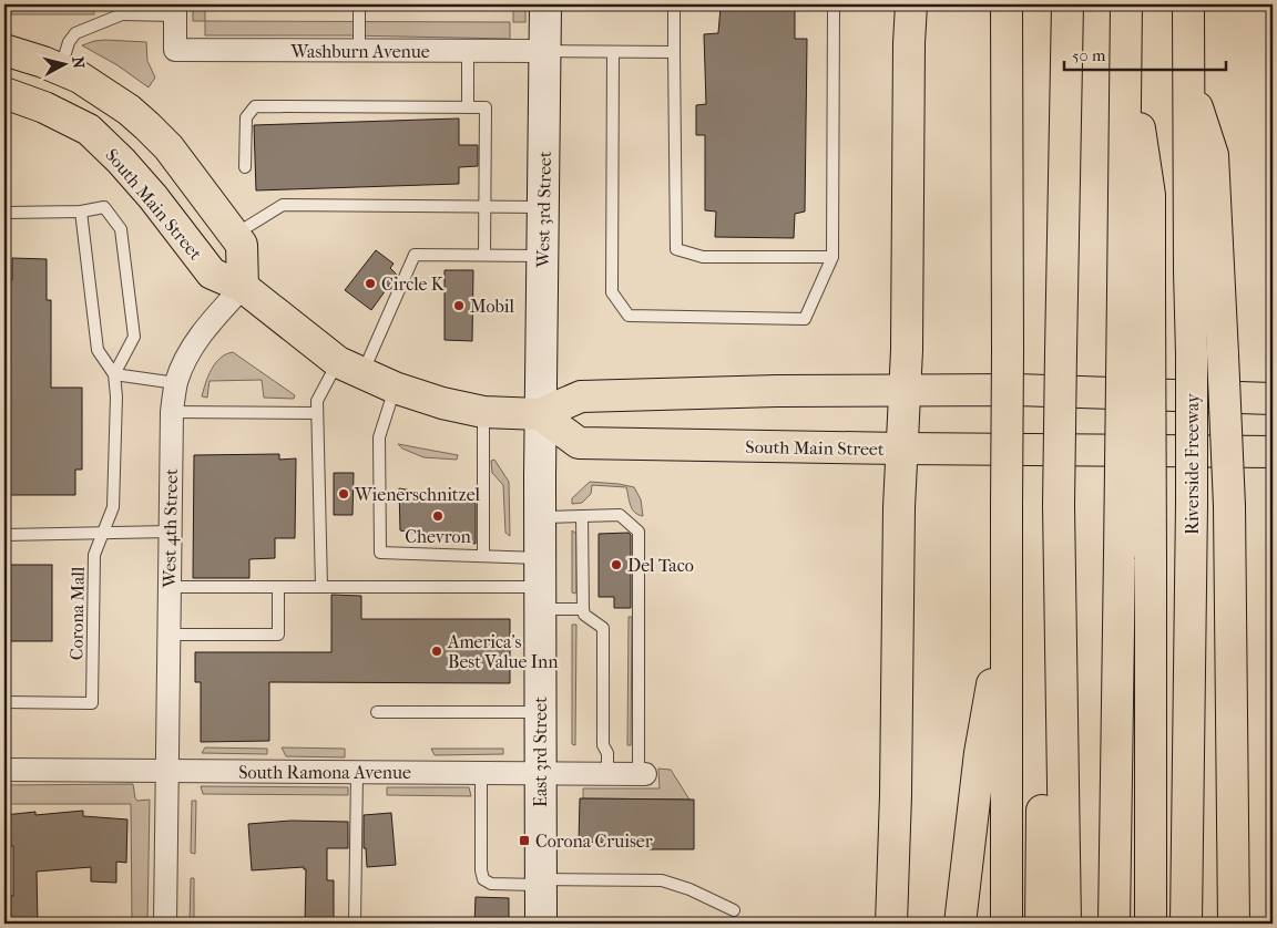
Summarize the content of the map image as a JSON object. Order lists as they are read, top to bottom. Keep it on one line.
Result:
{"streets":{"main road":["South Main Street","Riverside Freeway"],"street":["Washburn Avenue","West 3rd Street","West 4th Street","East 3rd Street","South Ramona Avenue"],"lane":["Corona Mall"]},"crossings":[["Washburn Avenue","West 3rd Street"],["South Main Street","West 3rd Street"],["South Main Street","West 4th Street"],["South Main Street","East 3rd Street"],["West 3rd Street","East 3rd Street"],["West 4th Street","South Ramona Avenue"],["East 3rd Street","South Ramona Avenue"]],"places":{"other":["Circle K","Mobil","Wienerschnitzel","Chevron","Del Taco","America's Best Value Inn"],"transit":["Corona Cruiser"]},"scale_bar":"50 m","north":"right"}
